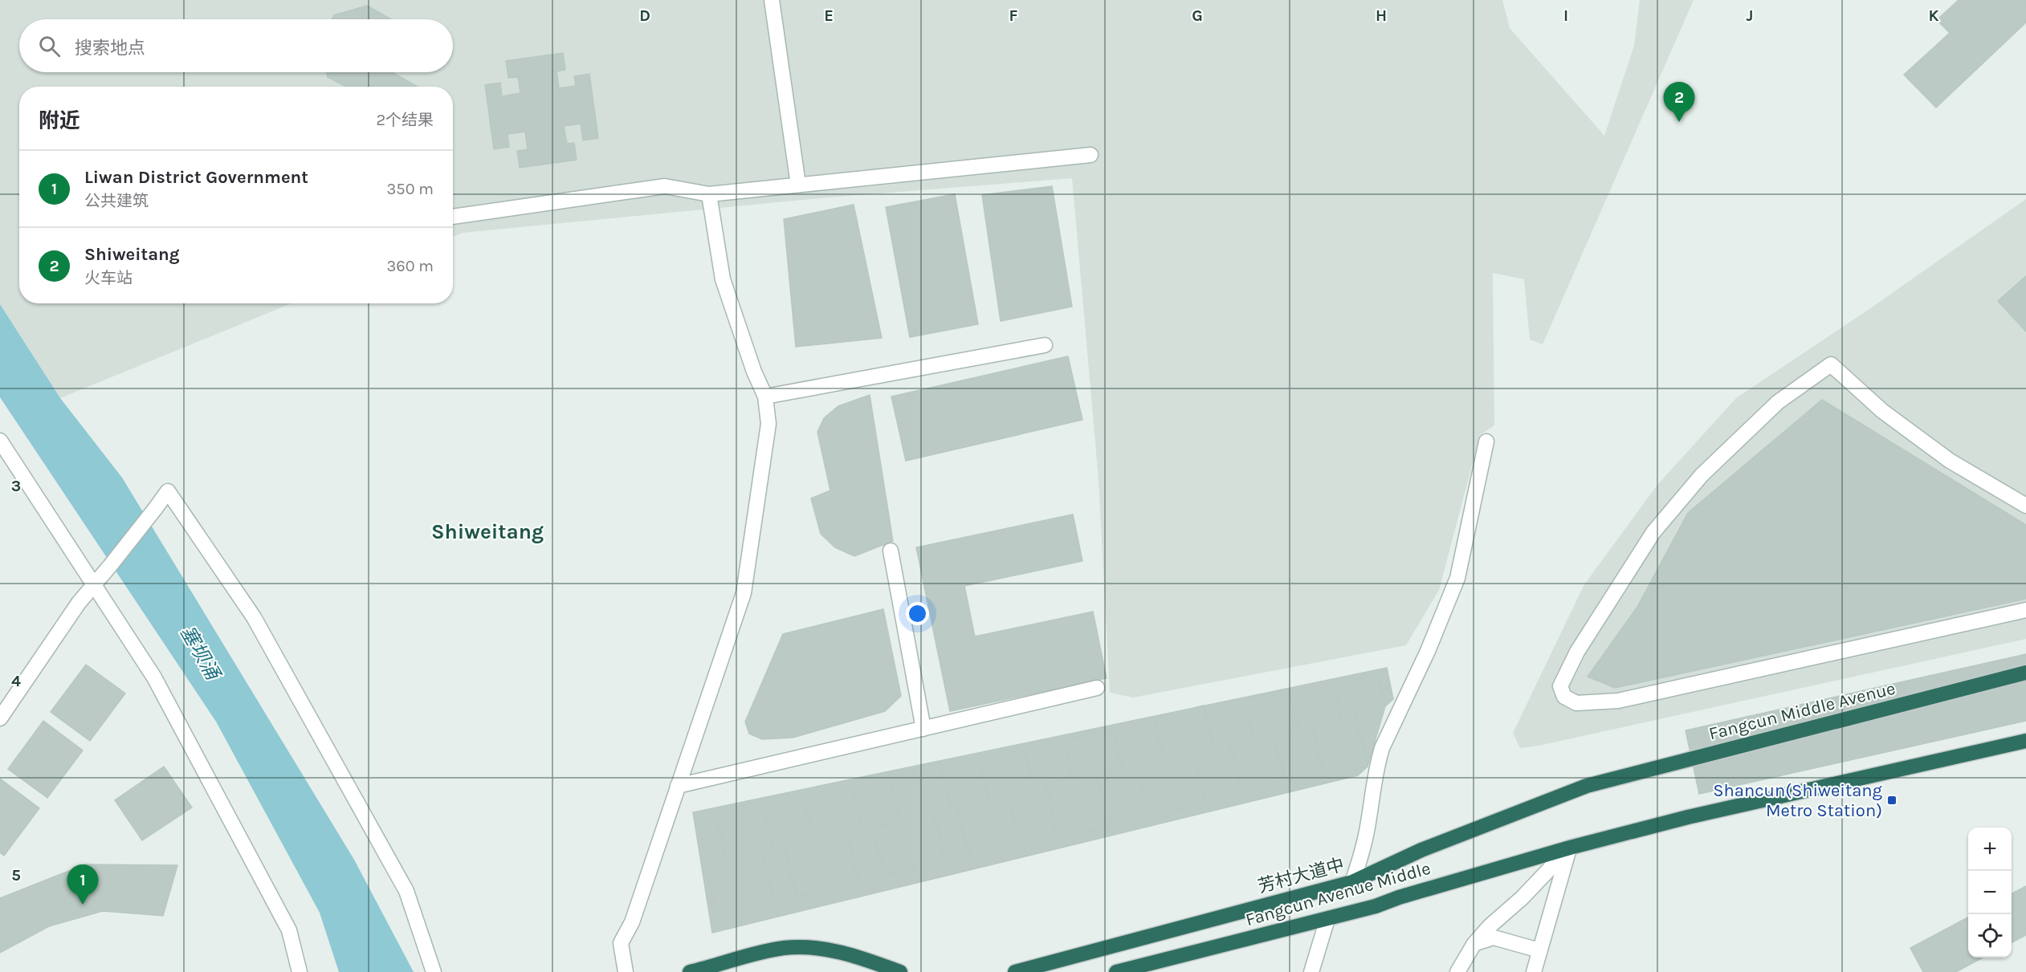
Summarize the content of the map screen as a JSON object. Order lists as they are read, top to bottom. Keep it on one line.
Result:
{"streets":{"highway":["Fangcun Middle Avenue","芳村大道中","Fangcun Avenue Middle"]},"crossings":[["Fangcun Middle Avenue","芳村大道中"]],"districts":["Shiweitang"],"water":["塞坝涌"],"places":{"transit":["Shancun(Shiweitang Metro Station)"]},"page":{"search":"搜索地点","pins":["2","1"],"heading":["附近","2个结果"],"list":[{"mark":"1","name":"Liwan District Government","note":"公共建筑","value":"350 m"},{"mark":"2","name":"Shiweitang","note":"火车站","value":"360 m"}],"map_buttons":["+","−"]},"grid":{"columns":["D","E","F","G","H","I","J","K"],"rows":["3","4","5"]}}
